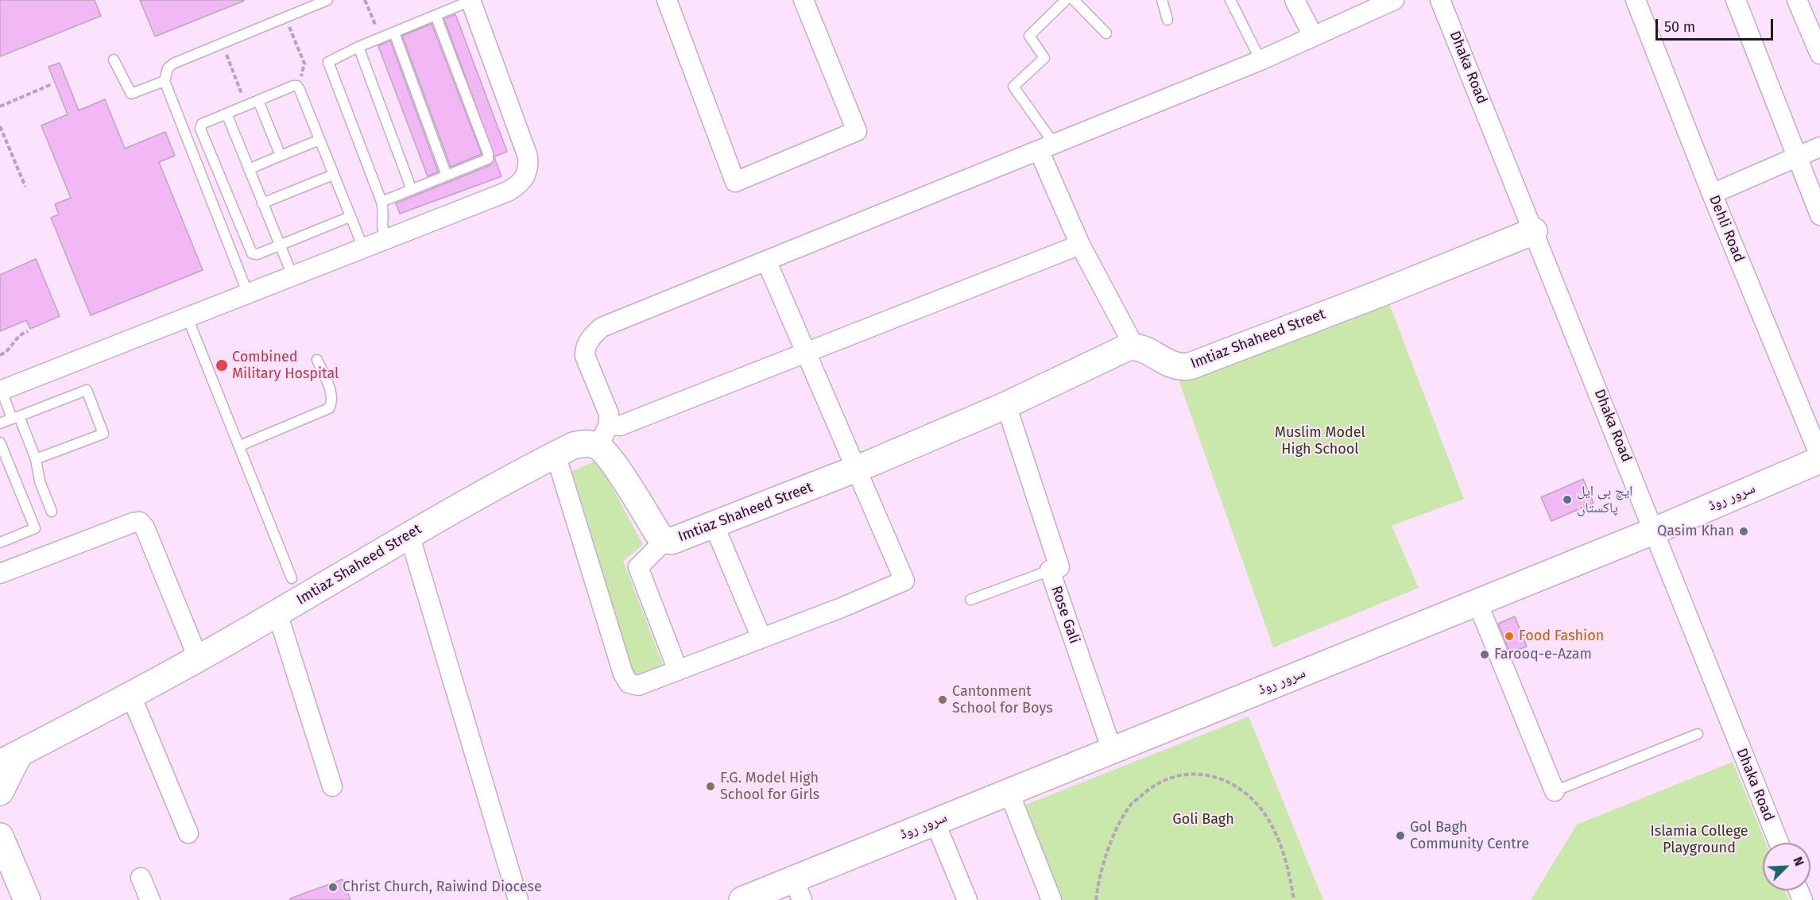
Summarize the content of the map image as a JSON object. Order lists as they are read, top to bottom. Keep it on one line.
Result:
{"streets":{"street":["Dhaka Road","Dehli Road","Imtiaz Shaheed Street","سرور روڈ","Rose Gali"]},"crossings":[["Dhaka Road","Imtiaz Shaheed Street"],["Dhaka Road","سرور روڈ"],["Imtiaz Shaheed Street","Rose Gali"],["سرور روڈ","Rose Gali"]],"parks":["Muslim Model High School","Goli Bagh","Islamia College Playground"],"places":["Combined Military Hospital","ایچ بی ایل پاکستان","Qasim Khan","Food Fashion","Farooq-e-Azam","Cantonment School for Boys","F.G. Model High School for Girls","Gol Bagh Community Centre","Christ Church, Raiwind Diocese"],"scale_bar":"50 m","north":"top right"}
